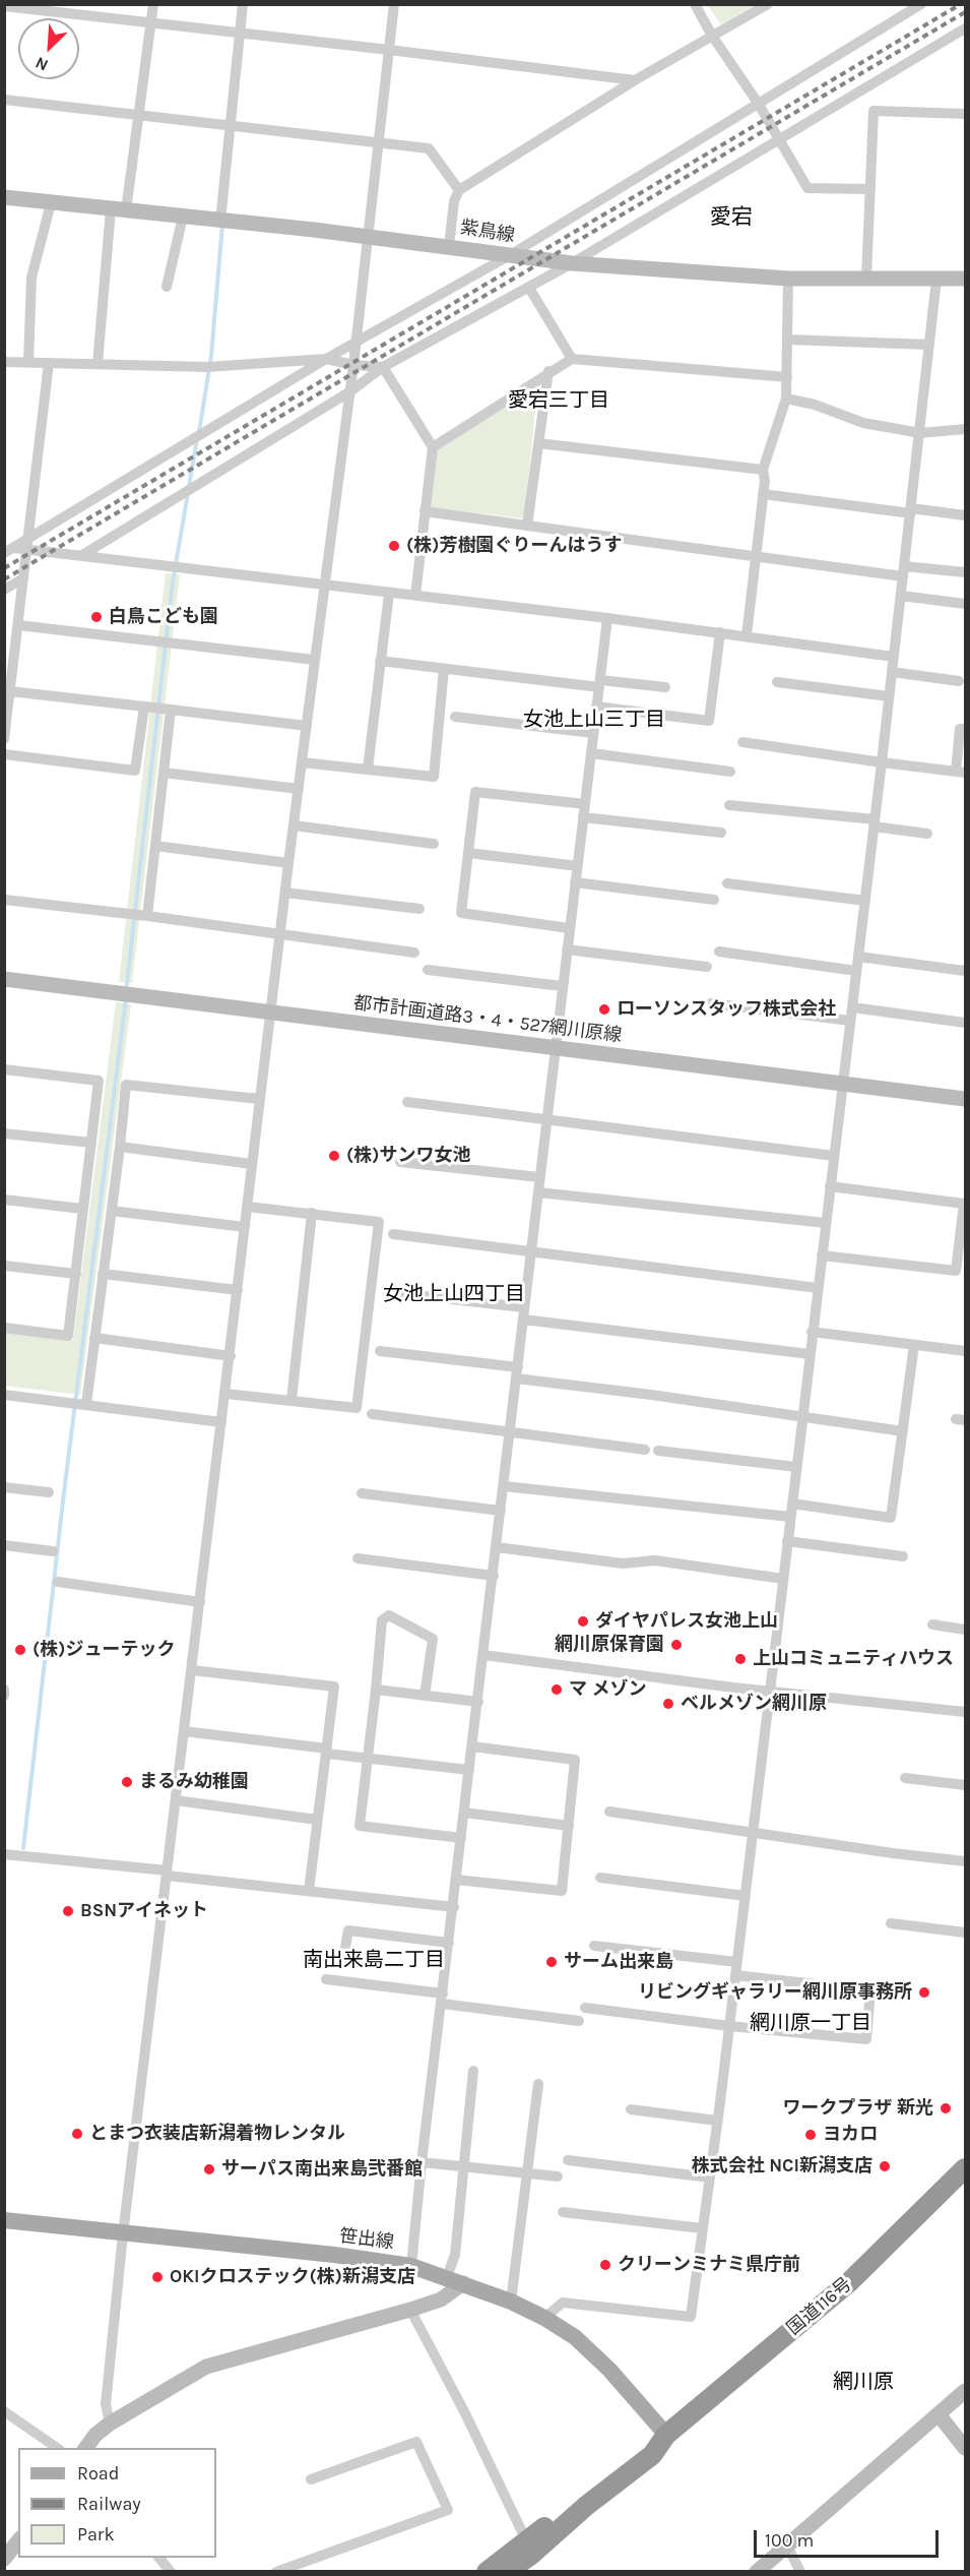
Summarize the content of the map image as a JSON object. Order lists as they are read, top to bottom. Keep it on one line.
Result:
{"streets":{"highway":["国道116号"],"main road":["笹出線"],"street":["紫鳥線","都市計画道路3・4・527網川原線"]},"crossings":[["笹出線","国道116号"]],"districts":["愛宕","愛宕三丁目","女池上山三丁目","女池上山四丁目","南出来島二丁目","網川原一丁目","網川原"],"places":["(株)芳樹園ぐりーんはうす","白鳥こども園","ローソンスタッフ株式会社","(株)サンワ女池","ダイヤパレス女池上山","網川原保育園","(株)ジューテック","上山コミュニティハウス","マ メゾン","ベルメゾン網川原","まるみ幼稚園","BSNアイネット","サーム出来島","リビングギャラリー網川原事務所","ワークプラザ 新光","とまつ衣装店新潟着物レンタル","ヨカロ","株式会社 NCI新潟支店","サーパス南出来島弐番館","クリーンミナミ県庁前","OKIクロステック(株)新潟支店"],"legend":["Road","Railway","Park"],"scale_bar":"100 m","north":"bottom left"}
